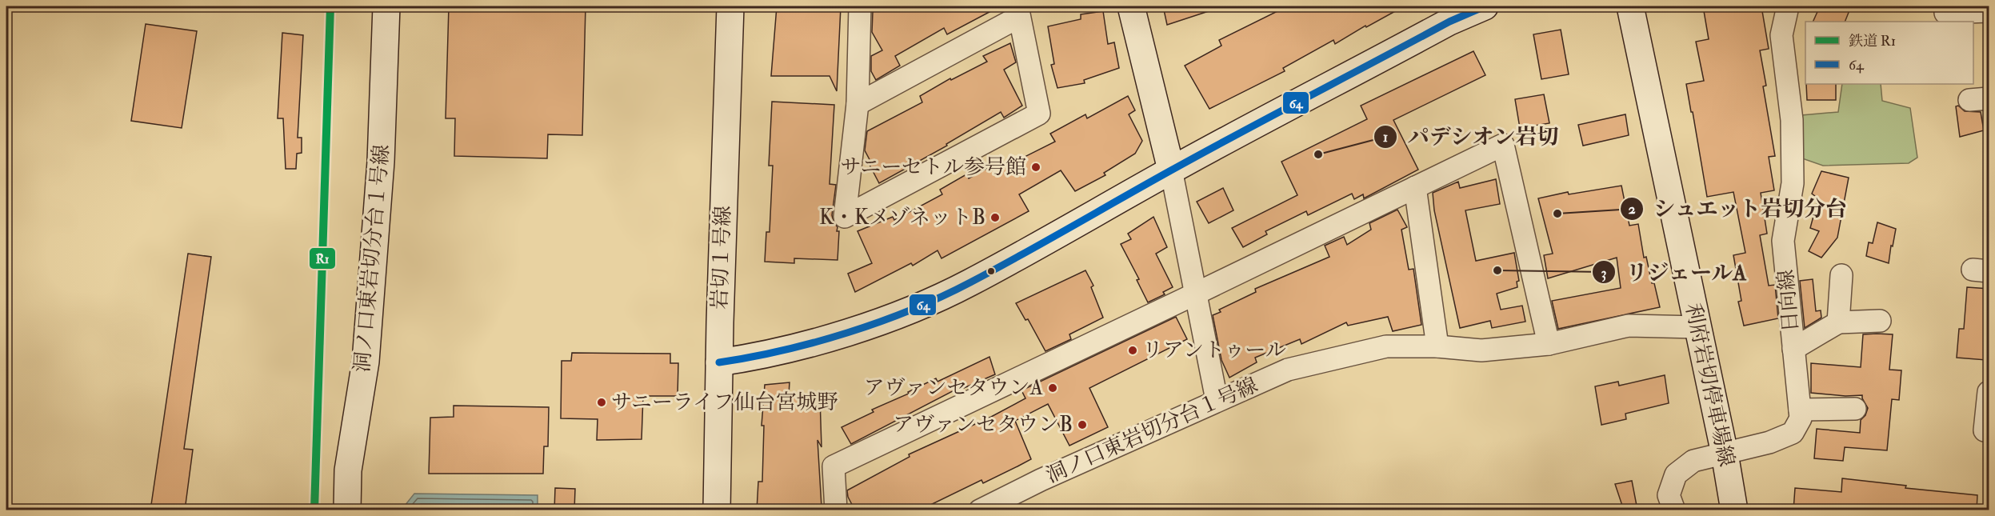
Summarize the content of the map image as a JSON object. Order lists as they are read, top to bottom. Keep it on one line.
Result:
{"streets":{"street":["岩切１号線","洞ノ口東岩切分台１号線","日向線","利府岩切停車場線"]},"crossings":[["洞ノ口東岩切分台１号線","利府岩切停車場線"],["日向線","利府岩切停車場線"]],"places":["パデシオン岩切","サニーセトル参号館","シュエット岩切分台","K・KメゾネットB","リジェールA","リアントゥール","アヴァンセタウンA","サニーライフ仙台宮城野","アヴァンセタウンB"],"lines":["rail line R1","transit line 64"],"legend":["鉄道 R1","64"]}
